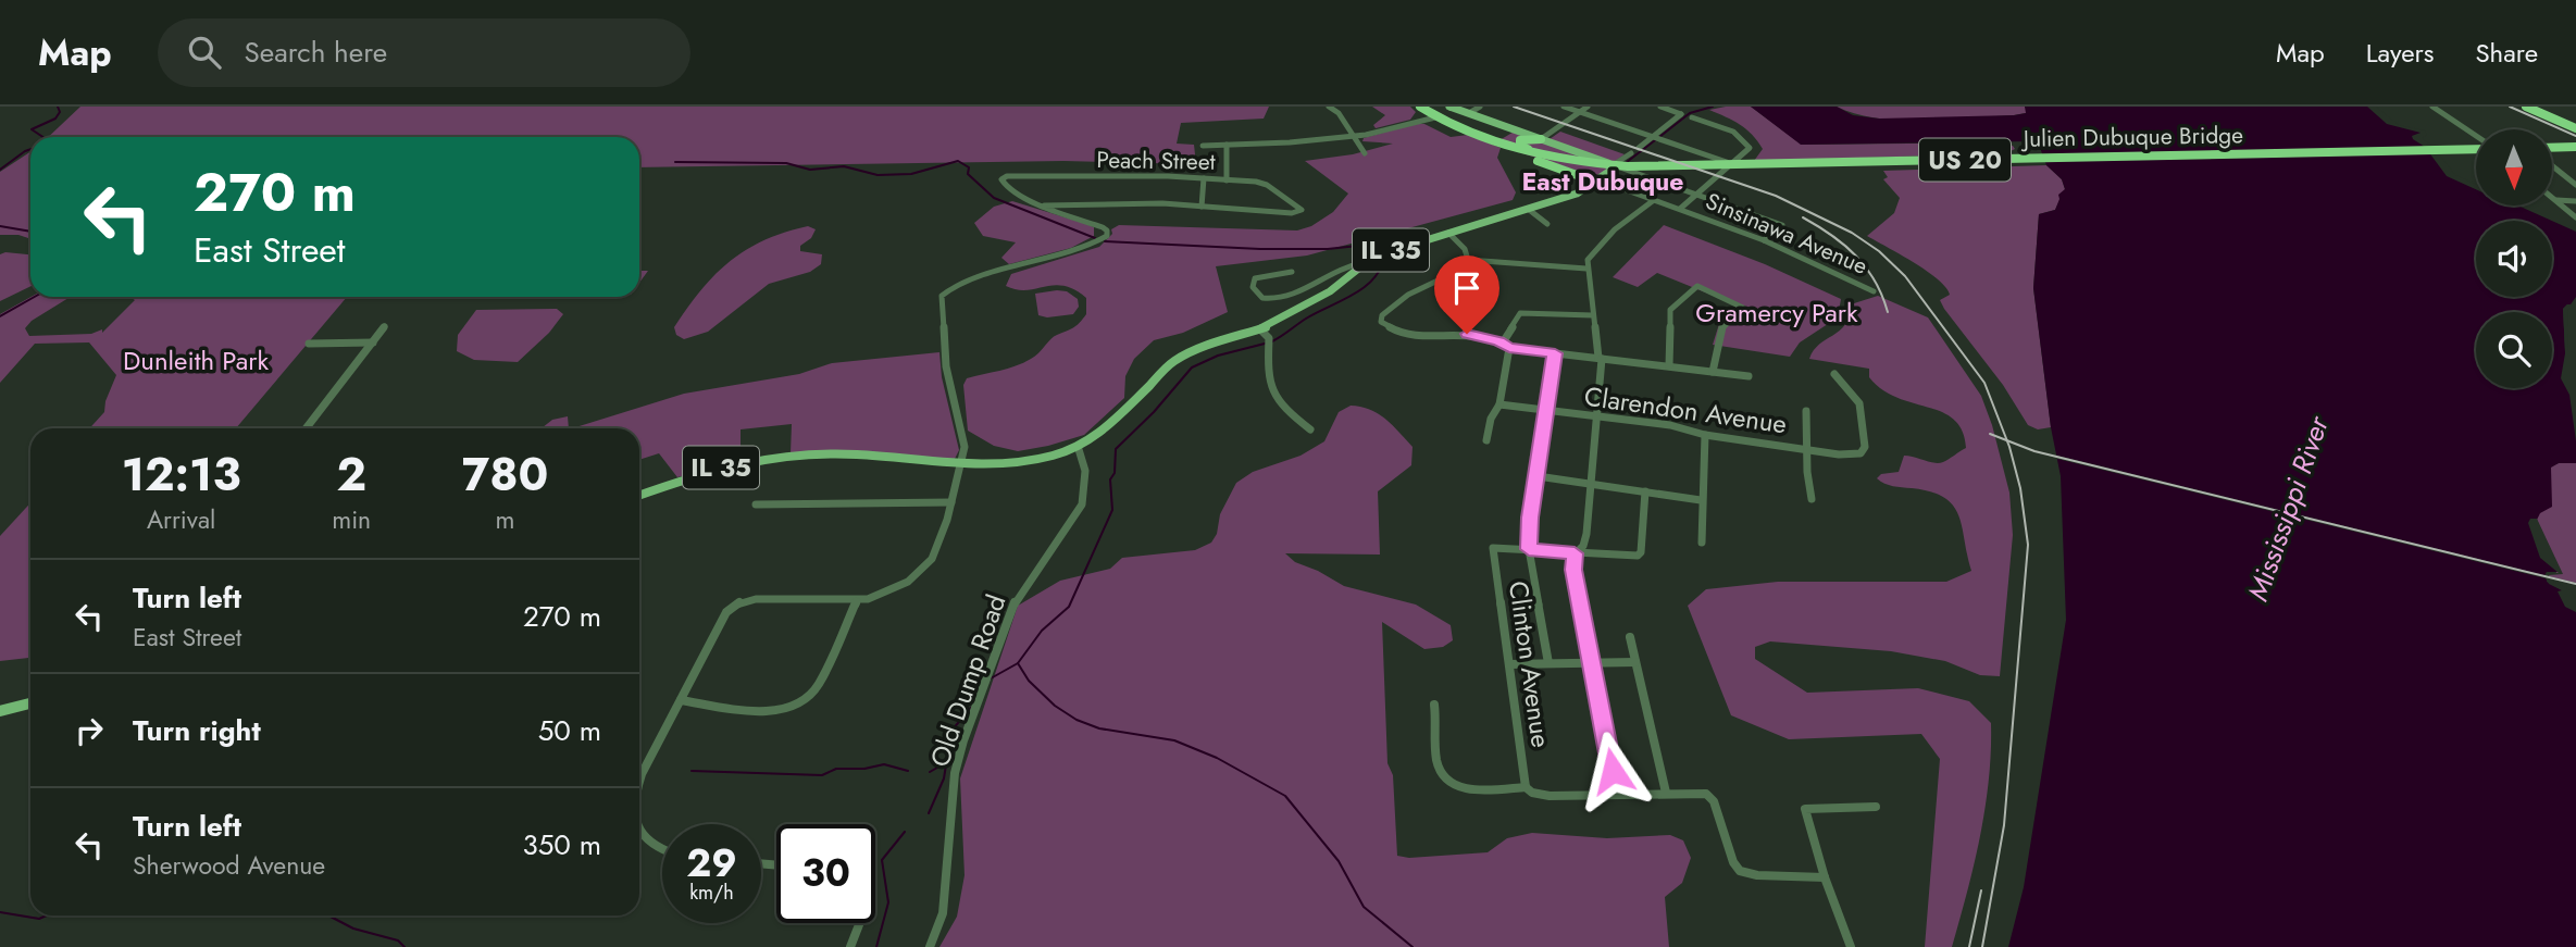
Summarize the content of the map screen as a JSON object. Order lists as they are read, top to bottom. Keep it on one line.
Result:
{"streets":{"highway":["Julien Dubuque Bridge","US 20"],"main road":["IL 35"],"street":["Peach Street","Sinsinawa Avenue","Clarendon Avenue","Clinton Avenue","Old Dump Road"]},"crossings":[["Julien Dubuque Bridge","US 20"],["Sinsinawa Avenue","IL 35"],["IL 35","Old Dump Road"]],"districts":["East Dubuque"],"water":["Mississippi River"],"parks":["Gramercy Park","Dunleith Park"],"north":"bottom","page":{"header":"Map","search":"Search here","nav":["Map","Layers","Share"],"turn":["270 m","East Street"],"eta":["12:13","Arrival","2","min","780","m"],"list":[{"name":"Turn left","note":"East Street","value":"270 m"},{"name":"Turn right","value":"50 m"},{"name":"Turn left","note":"Sherwood Avenue","value":"350 m"}],"speed":"29 km/h","limit":"30"}}
